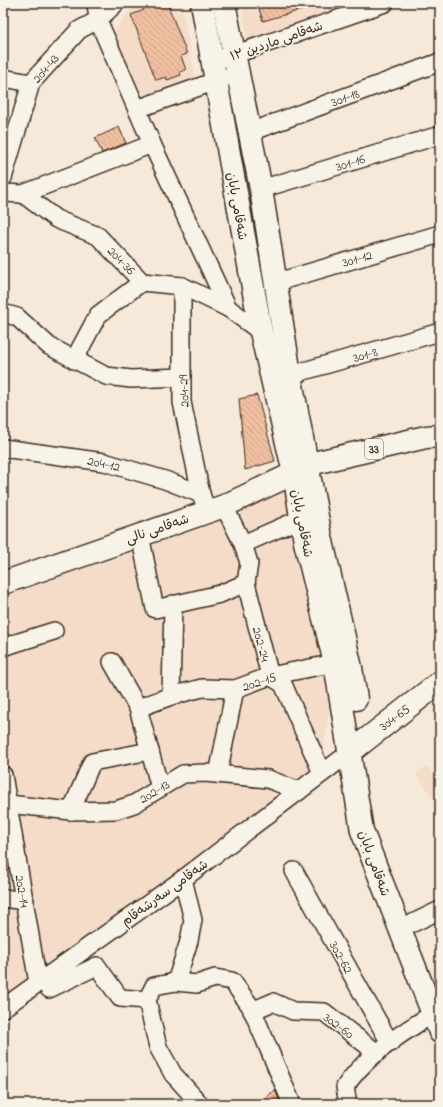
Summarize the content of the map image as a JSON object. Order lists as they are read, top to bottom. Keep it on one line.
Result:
{"streets":{"main road":["شەقامی بابان","33","شەقامی نالی","304-65"],"street":["شەقامی ماردین ١٣","204-43","301-18","301-16","301-12","204-36","301-8","204-29","204-12","202-24","202-15","202-13","202-14","شەقامی سەرشەقام","302-62","302-60"]},"crossings":[["شەقامی ماردین ١٣","شەقامی بابان"],["شەقامی بابان","204-36"],["شەقامی بابان","33"],["شەقامی بابان","شەقامی نالی"],["شەقامی بابان","202-15"],["شەقامی بابان","304-65"],["شەقامی بابان","شەقامی سەرشەقام"],["204-36","204-29"],["204-29","204-12"],["204-29","شەقامی نالی"],["204-29","202-24"],["33","شەقامی نالی"],["204-12","شەقامی نالی"],["204-12","202-24"],["شەقامی نالی","202-24"],["202-24","202-15"],["202-24","شەقامی سەرشەقام"],["304-65","شەقامی سەرشەقام"],["202-13","202-14"],["202-13","شەقامی سەرشەقام"],["202-14","شەقامی سەرشەقام"]]}
